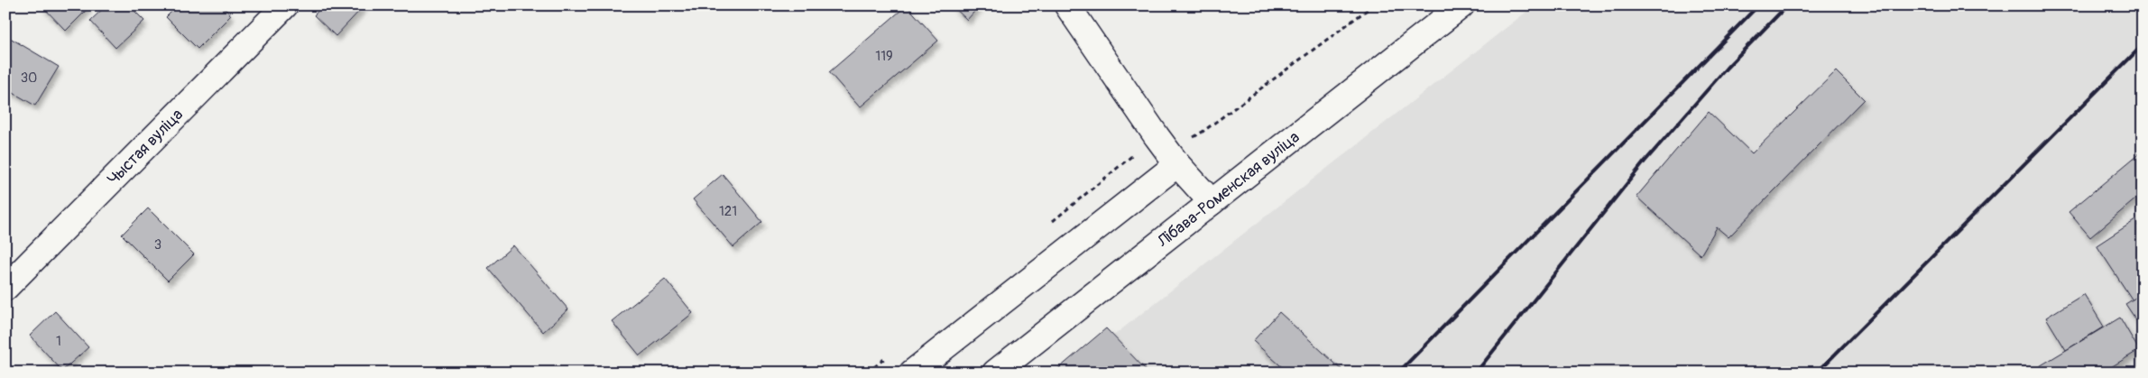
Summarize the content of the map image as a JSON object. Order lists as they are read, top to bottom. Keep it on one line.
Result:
{"streets":{"main road":["Чыстая вуліца","Лібава-Роменская вуліца"]},"house_numbers":["119","30","121","3","1"]}
